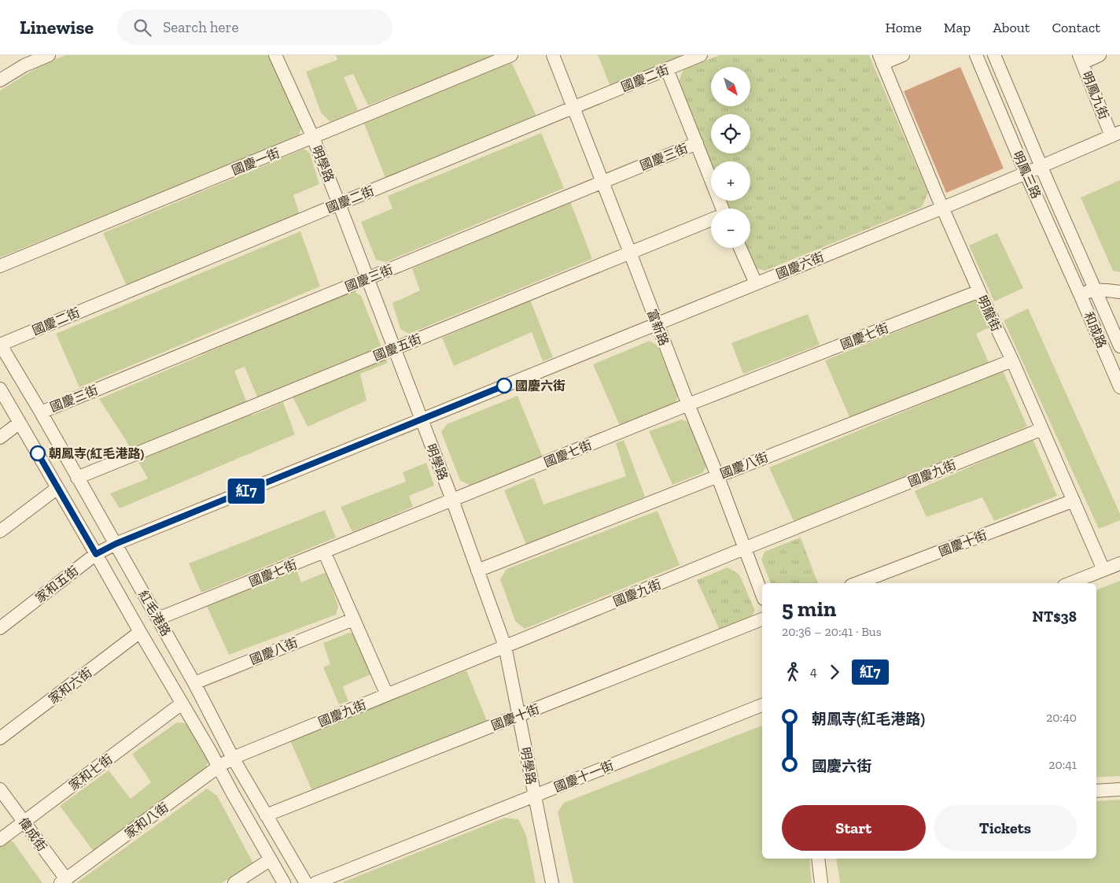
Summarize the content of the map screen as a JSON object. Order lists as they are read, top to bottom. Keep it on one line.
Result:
{"streets":{"street":["國慶二街","明鳳九街","國慶三街","國慶一街","明學路","明鳳三路","國慶六街","明龍街","富新路","和成路","國慶七街","國慶五街","國慶八街","國慶九街","國慶十街","家和五街","紅毛港路","家和六街","家和七街","國慶十一街","家和八街","偉成街"]},"crossings":[["國慶二街","明學路"],["國慶二街","富新路"],["國慶二街","紅毛港路"],["明鳳九街","國慶六街"],["國慶三街","明學路"],["國慶三街","富新路"],["國慶三街","紅毛港路"],["國慶一街","明學路"],["明學路","國慶六街"],["明學路","國慶七街"],["明學路","國慶五街"],["明學路","國慶八街"],["明學路","國慶九街"],["明學路","國慶十街"],["明學路","國慶十一街"],["明鳳三路","國慶六街"],["明鳳三路","和成路"],["國慶六街","明龍街"],["國慶六街","富新路"],["國慶六街","家和五街"],["國慶六街","紅毛港路"],["明龍街","國慶七街"],["明龍街","國慶八街"],["明龍街","國慶九街"],["明龍街","國慶十街"],["富新路","國慶七街"],["富新路","國慶五街"],["富新路","國慶八街"],["富新路","國慶九街"],["國慶七街","紅毛港路"],["國慶五街","紅毛港路"],["國慶八街","紅毛港路"],["國慶九街","紅毛港路"],["國慶九街","家和八街"],["國慶十街","紅毛港路"],["家和五街","紅毛港路"],["紅毛港路","家和六街"],["紅毛港路","家和七街"],["紅毛港路","家和八街"],["家和七街","偉成街"],["家和八街","偉成街"]],"places":["國慶六街","朝鳳寺(紅毛港路)"],"lines":["bus line 紅7"],"north":"bottom right","page":{"header":"Linewise","search":"Search here","nav":["Home","Map","About","Contact"],"on_map":"紅7","map_buttons":["+","−"],"heading":["5 min","20:36 – 20:41 · Bus","NT$38"],"legs":["4","紅7"],"list":[{"name":"朝鳳寺(紅毛港路)","value":"20:40"},{"name":"國慶六街","value":"20:41"}],"buttons":["Start","Tickets"]}}
